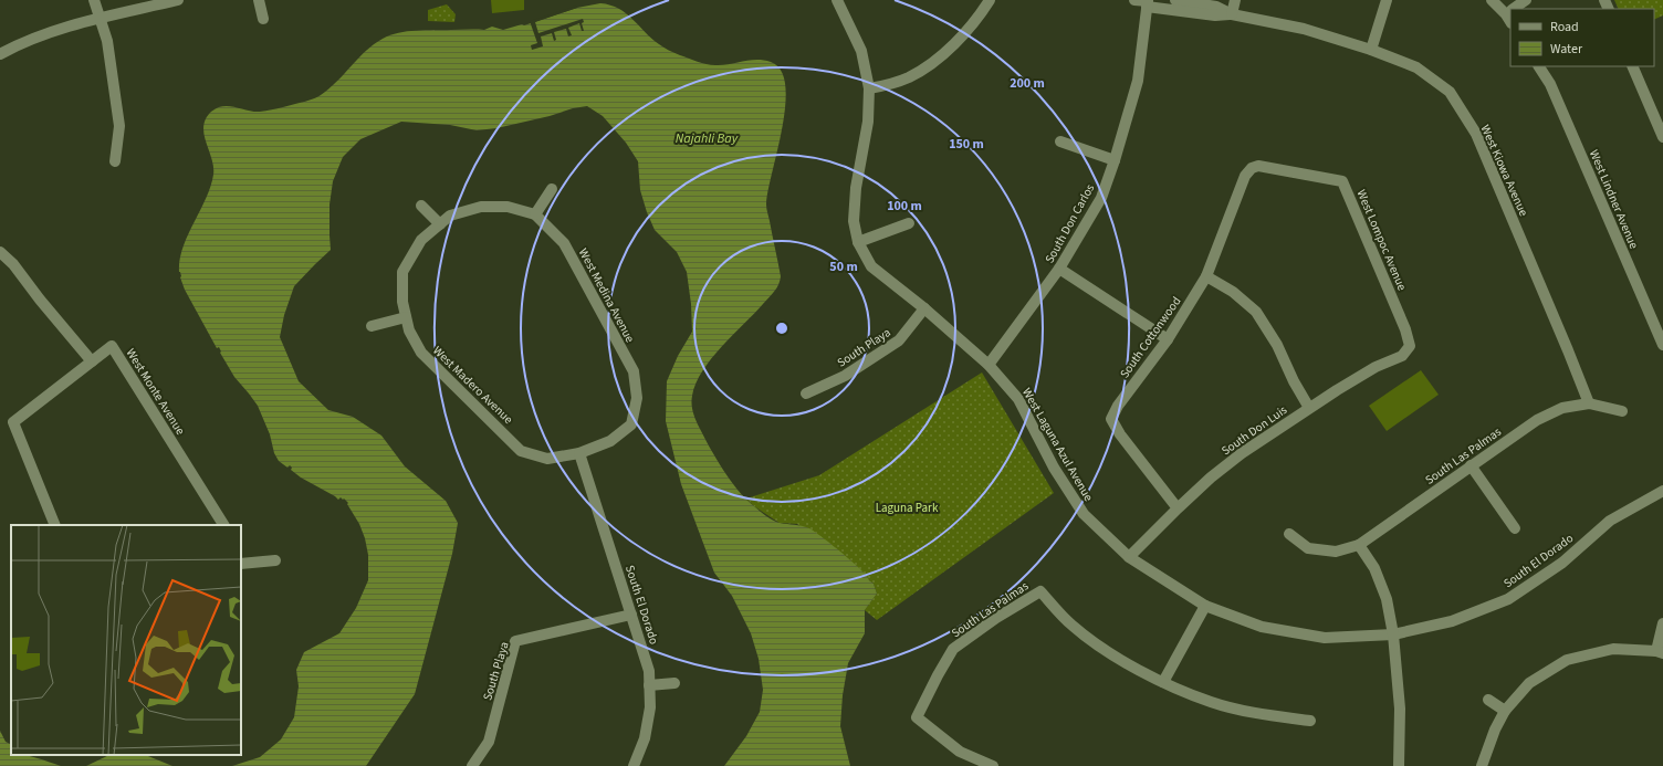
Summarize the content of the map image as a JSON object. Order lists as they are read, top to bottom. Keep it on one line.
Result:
{"streets":{"street":["West Kiowa Avenue","West Lindner Avenue","South Don Carlos","West Lompoc Avenue","West Medina Avenue","South Cottonwood","South Playa","West Madero Avenue","West Monte Avenue","South Don Luis","West Laguna Azul Avenue","South Las Palmas","South El Dorado"]},"crossings":[["West Kiowa Avenue","South Don Carlos"],["West Kiowa Avenue","South Las Palmas"],["South Don Carlos","West Laguna Azul Avenue"],["West Lompoc Avenue","South Cottonwood"],["West Lompoc Avenue","South Don Luis"],["West Medina Avenue","West Madero Avenue"],["West Medina Avenue","South El Dorado"],["South Cottonwood","South Don Luis"],["South Playa","West Laguna Azul Avenue"],["South Playa","South El Dorado"],["West Madero Avenue","South El Dorado"],["South Don Luis","West Laguna Azul Avenue"],["West Laguna Azul Avenue","South El Dorado"]],"water":["Najahli Bay"],"parks":["Laguna Park"],"legend":["Road","Water"],"rings":["200 m","150 m","100 m","50 m"]}
